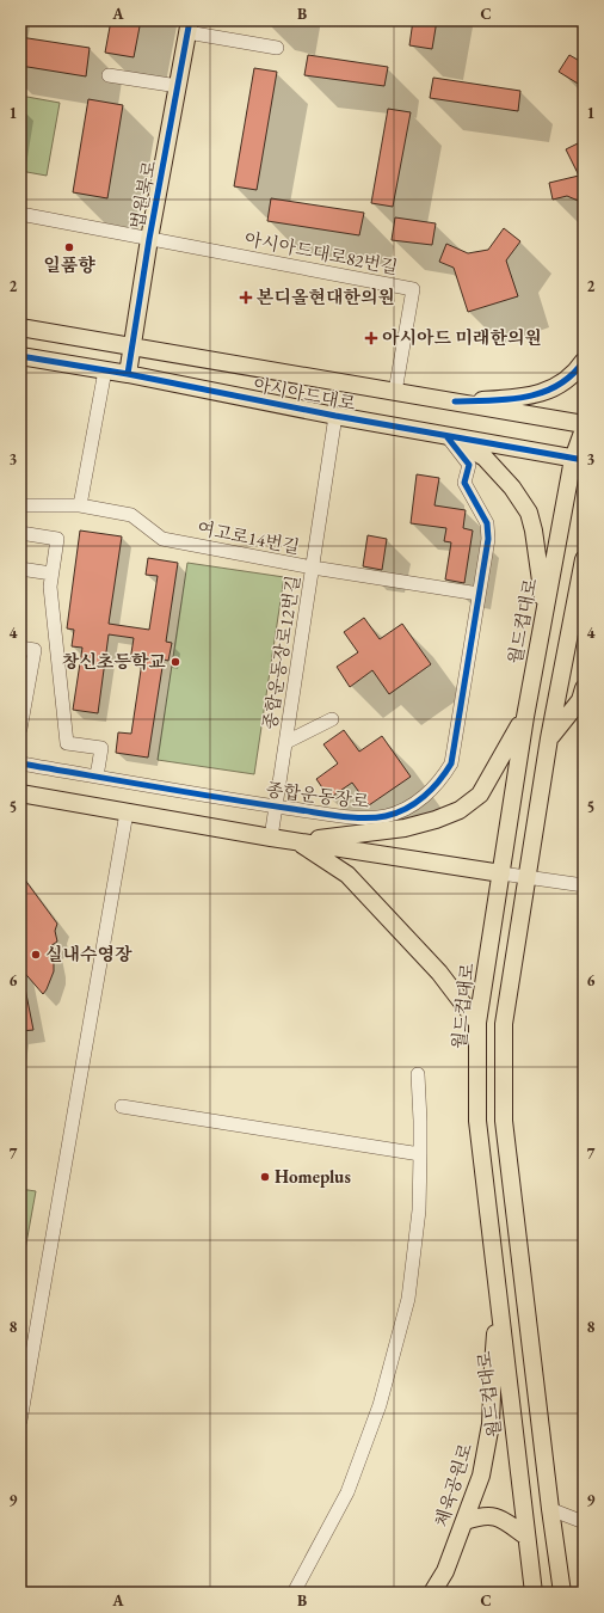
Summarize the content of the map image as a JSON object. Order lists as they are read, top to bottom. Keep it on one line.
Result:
{"streets":{"main road":["법원북로","아시아드대로","월드컵대로","체육공원로"],"street":["아시아드대로82번길","여고로14번길","종합운동장로12번길","종합운동장로"]},"crossings":[["법원북로","아시아드대로82번길"],["법원북로","아시아드대로"],["아시아드대로82번길","아시아드대로"],["아시아드대로","월드컵대로"],["아시아드대로","종합운동장로12번길"],["아시아드대로","종합운동장로"],["여고로14번길","종합운동장로12번길"],["여고로14번길","종합운동장로"],["월드컵대로","체육공원로"],["종합운동장로12번길","종합운동장로"]],"places":{"other":["일품향","창신초등학교","실내수영장","Homeplus"],"health":["본디올현대한의원","아시아드 미래한의원"]},"grid":{"columns":["A","B","C"],"rows":["1","2","3","4","5","6","7","8","9"]}}
